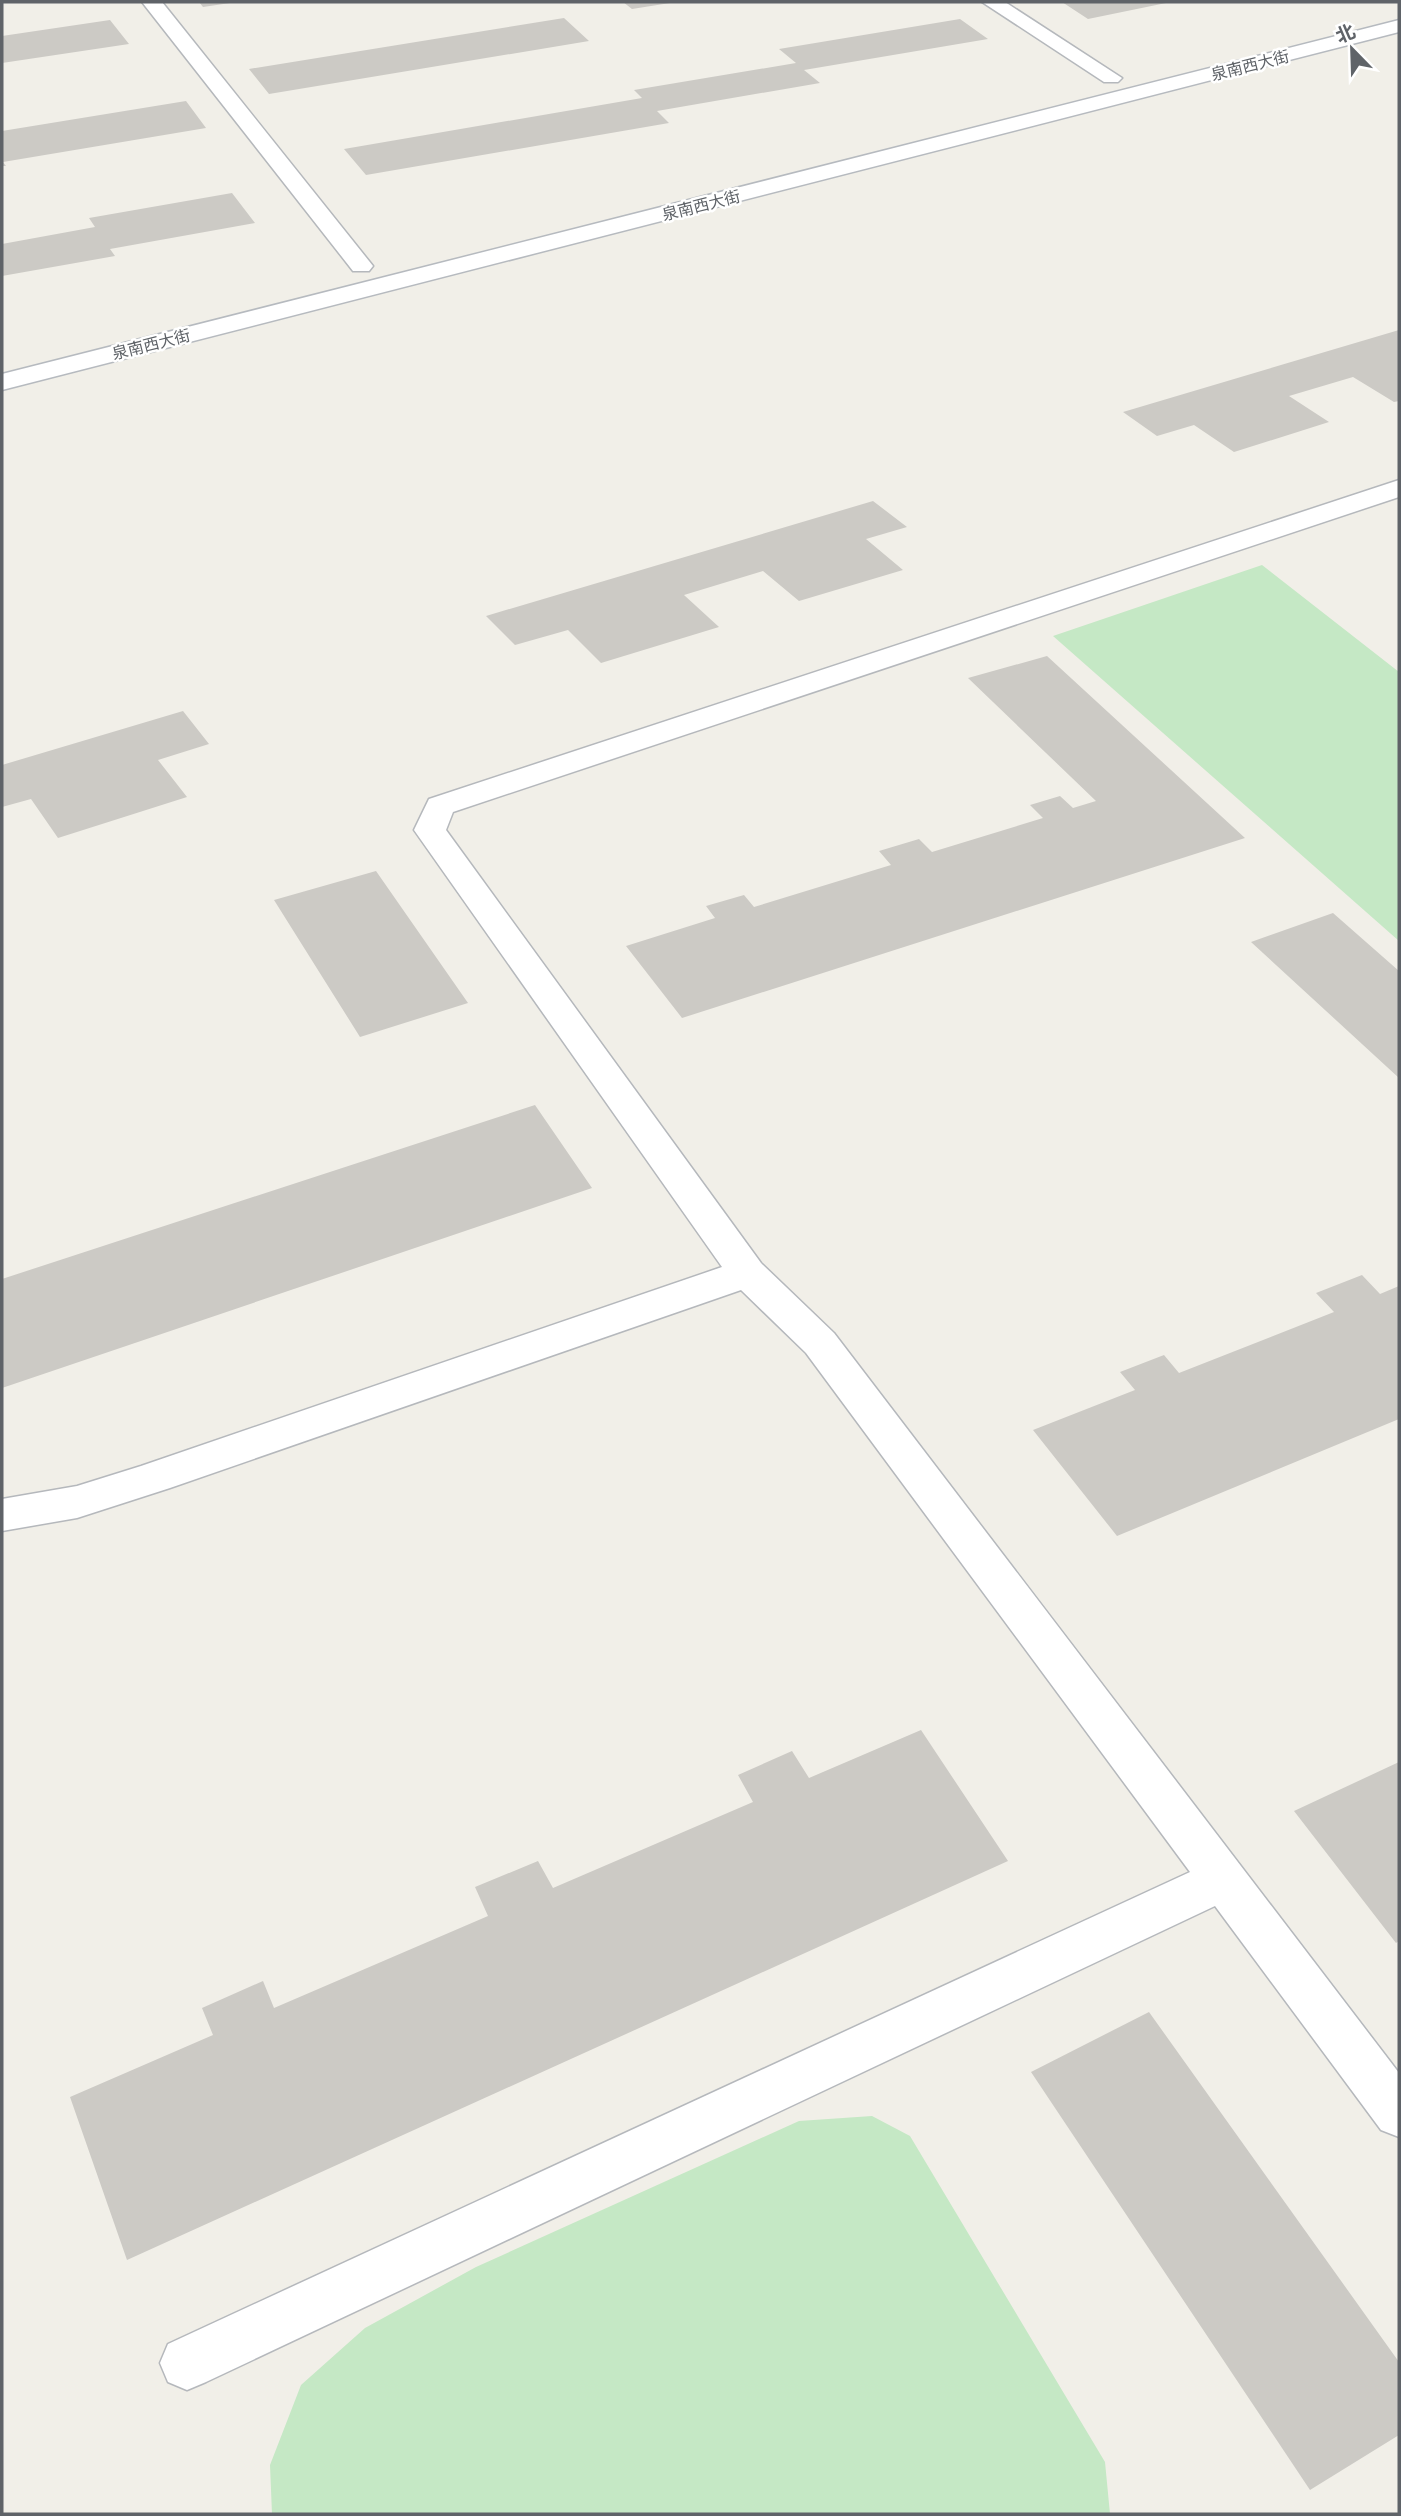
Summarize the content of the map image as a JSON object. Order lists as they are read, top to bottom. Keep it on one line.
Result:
{"streets":{"main road":["泉南西大街"]},"north":"top left"}
